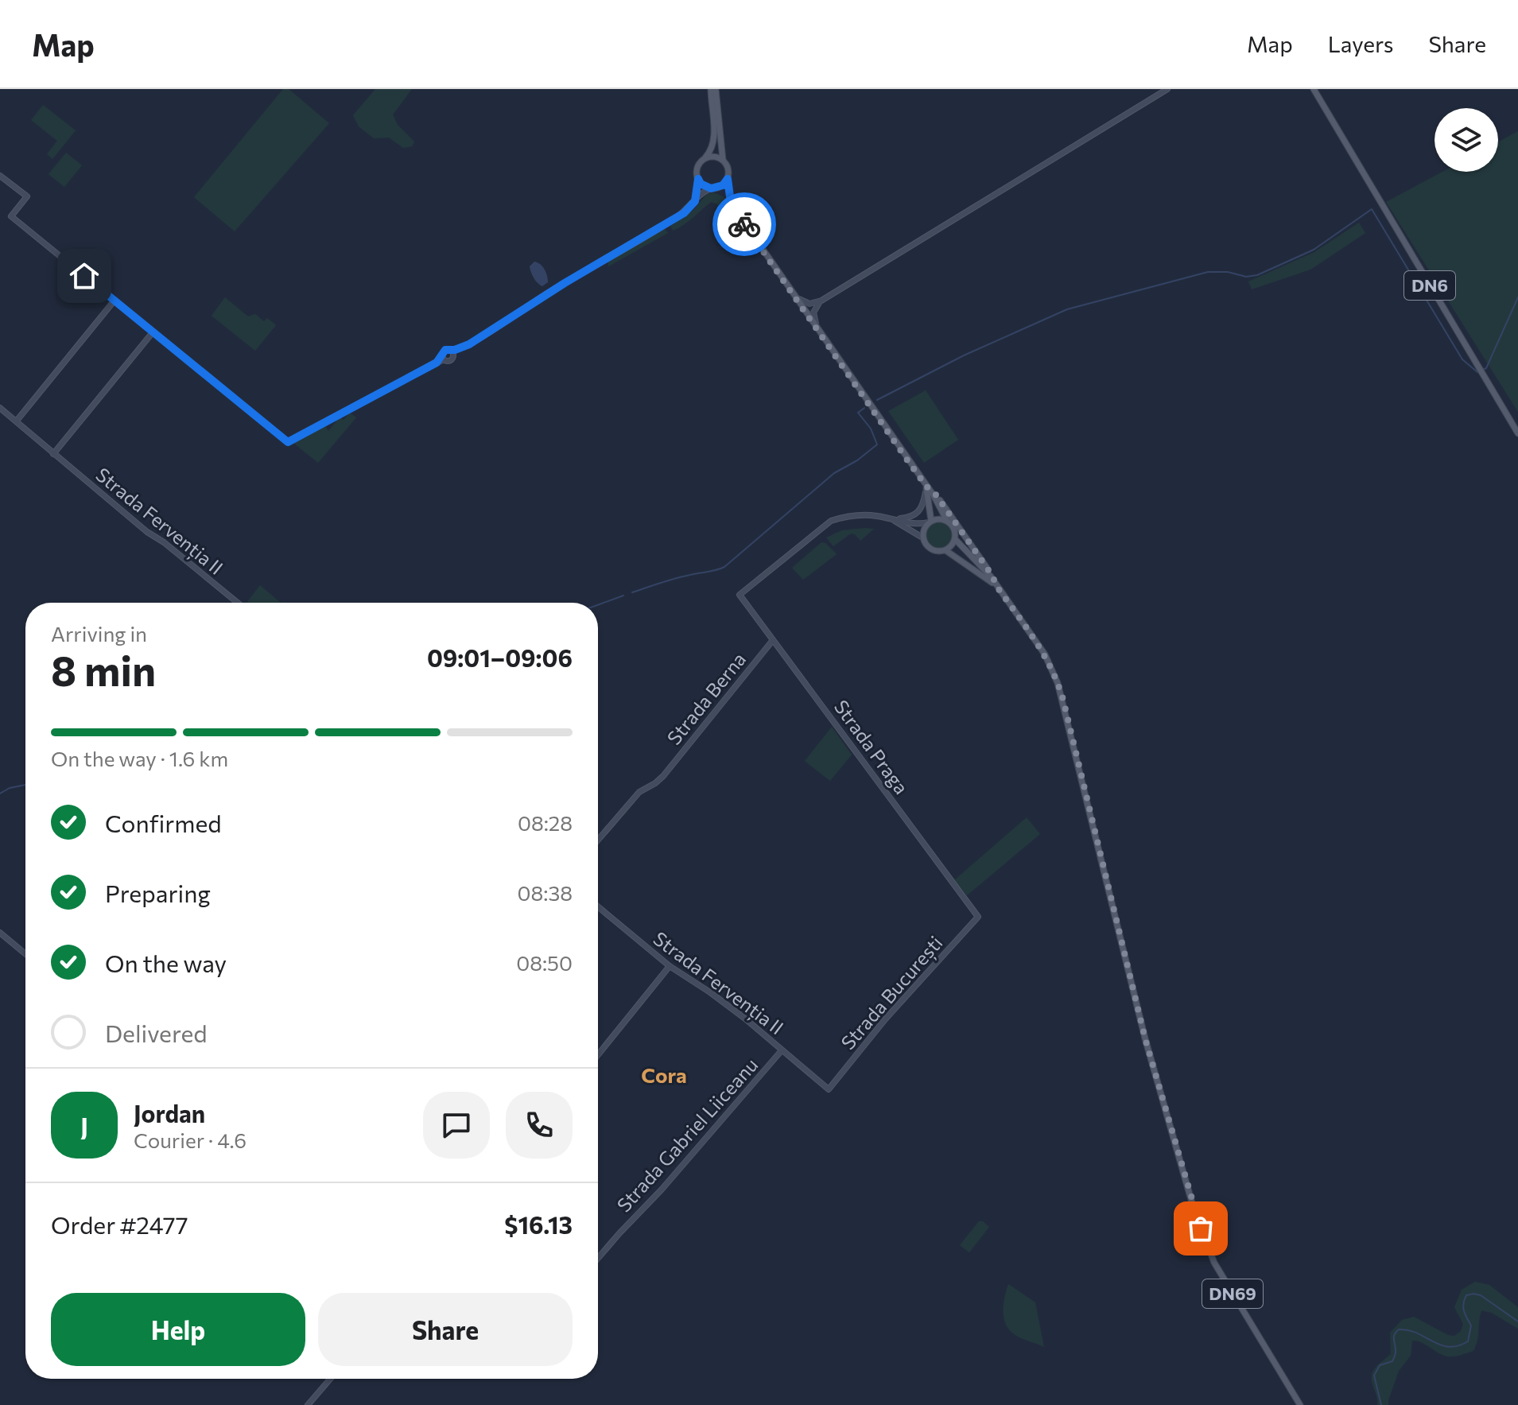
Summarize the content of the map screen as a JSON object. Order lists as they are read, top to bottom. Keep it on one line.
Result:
{"streets":{"main road":["DN6","DN69"],"street":["Strada Fervenția II","Strada Berna","Strada Praga","Strada București","Strada Gabriel Liiceanu"]},"crossings":[["Strada Fervenția II","Strada București"],["Strada Fervenția II","Strada Gabriel Liiceanu"],["Strada Berna","Strada Praga"],["Strada Praga","Strada București"]],"districts":["Cora"],"page":{"header":"Map","nav":["Map","Layers","Share"],"heading":["8 min","Arriving in","09:01–09:06"],"panel":["Jordan","Courier · 4.6","Order #2477","$16.13"],"bar":"On the way · 1.6 km","list":[["Confirmed","08:28"],["Preparing","08:38"],["On the way","08:50"],"Delivered"],"round":"J","buttons":["Help","Share"]}}
